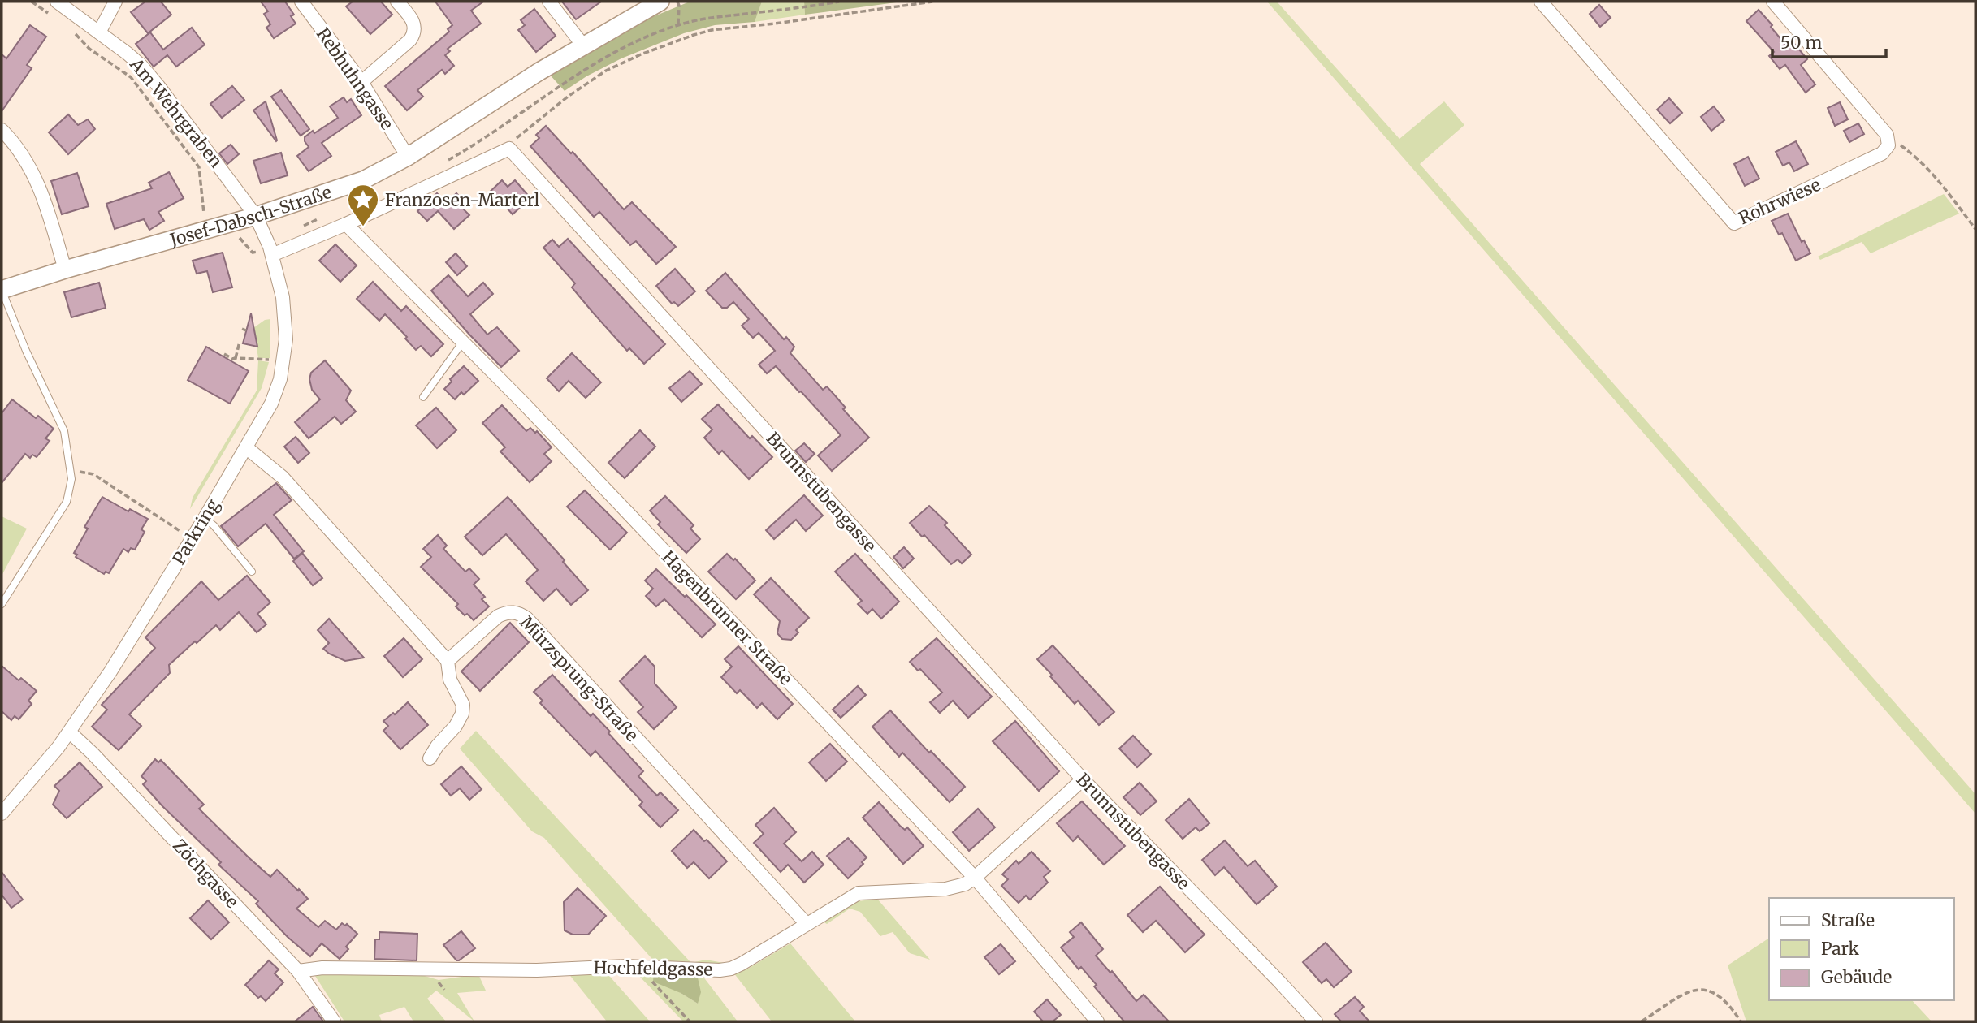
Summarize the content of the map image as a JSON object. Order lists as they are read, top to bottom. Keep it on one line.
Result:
{"streets":{"main road":["Josef-Dabsch-Straße"],"street":["Rebhuhngasse","Am Wehrgraben","Rohrwiese","Brunnstubengasse","Parkring","Hagenbrunner Straße","Mürzsprung-Straße","Zöchgasse","Hochfeldgasse"]},"crossings":[["Rebhuhngasse","Josef-Dabsch-Straße"],["Am Wehrgraben","Josef-Dabsch-Straße"],["Am Wehrgraben","Parkring"],["Josef-Dabsch-Straße","Parkring"],["Brunnstubengasse","Hochfeldgasse"],["Parkring","Zöchgasse"],["Hagenbrunner Straße","Hochfeldgasse"],["Mürzsprung-Straße","Hochfeldgasse"],["Zöchgasse","Hochfeldgasse"]],"places":{"place":["Franzosen-Marterl"]},"legend":["Straße","Park","Gebäude"],"scale_bar":"50 m"}
